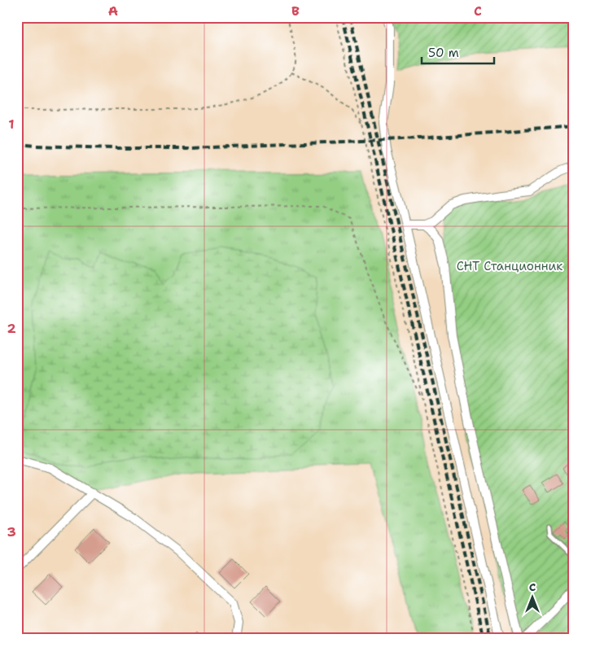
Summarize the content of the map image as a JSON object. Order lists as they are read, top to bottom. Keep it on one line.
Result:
{"parks":["СНТ Станционник"],"scale_bar":"50 m","north":"top","grid":{"columns":["A","B","C"],"rows":["1","2","3"]}}
